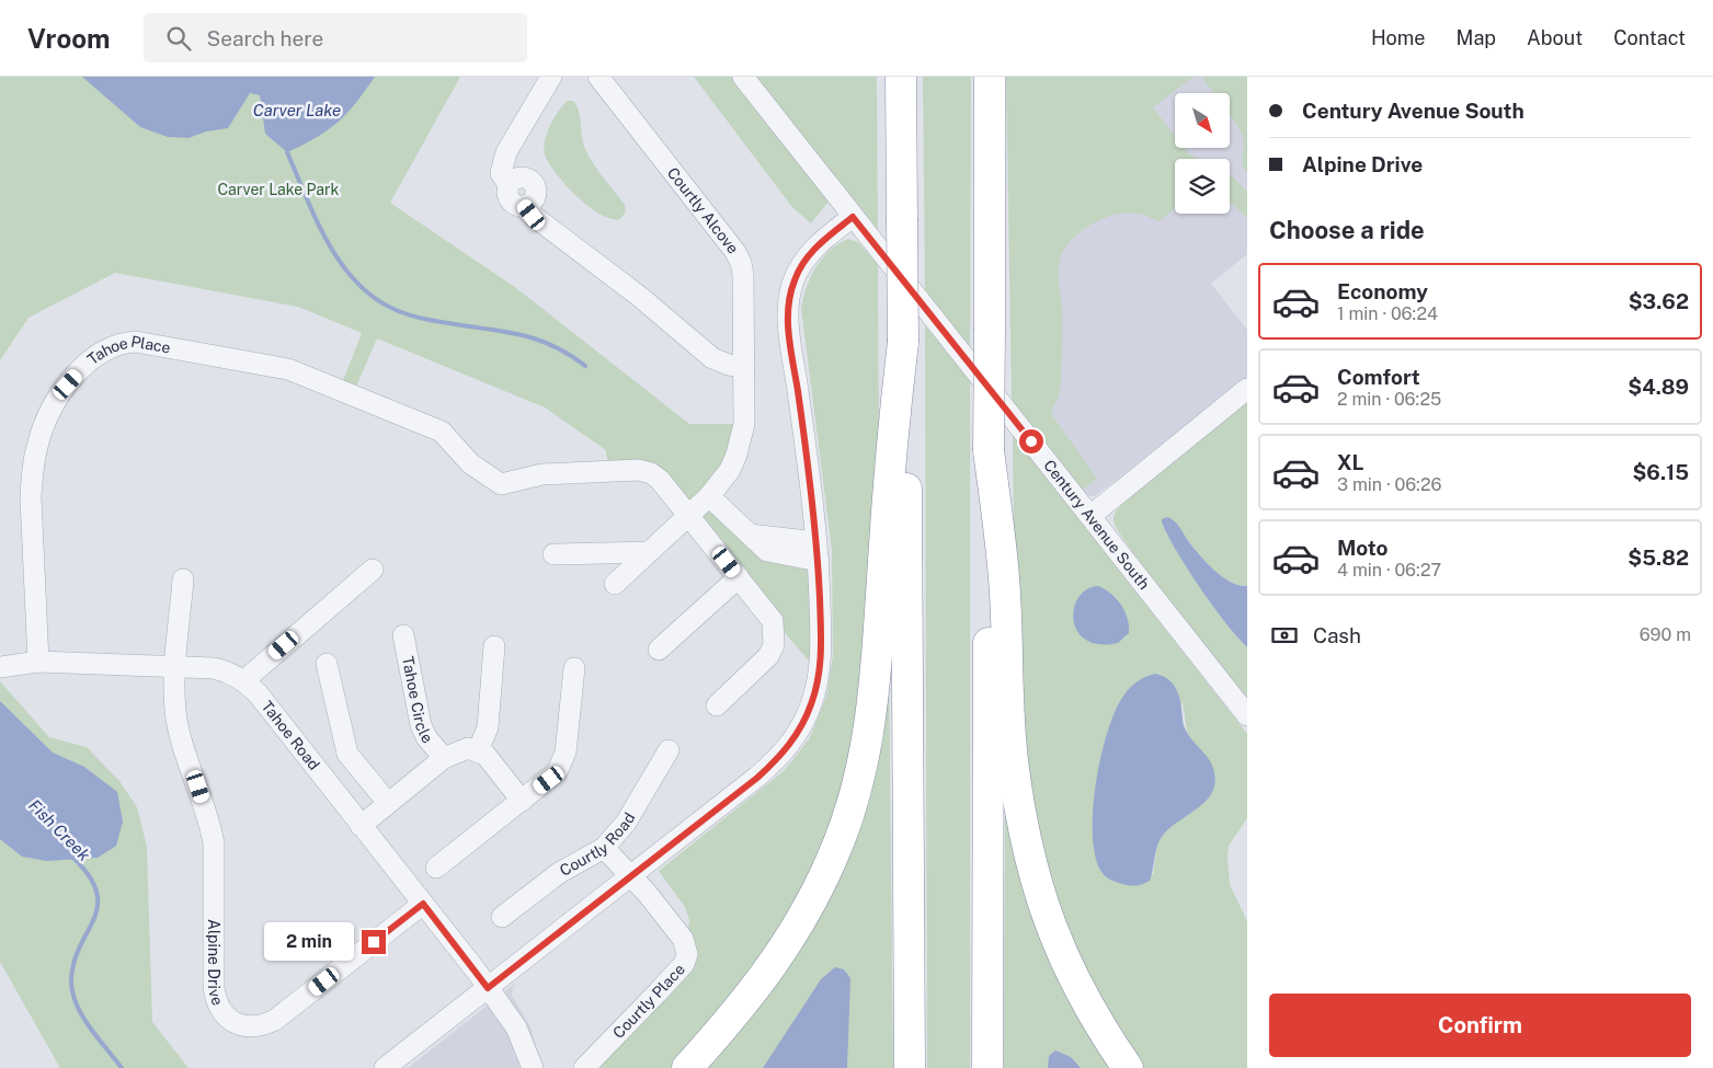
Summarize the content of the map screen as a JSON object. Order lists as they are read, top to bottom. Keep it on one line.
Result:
{"streets":{"street":["Courtly Alcove","Tahoe Place","Century Avenue South","Tahoe Circle","Tahoe Road","Courtly Road","Alpine Drive","Courtly Place"]},"crossings":[["Courtly Alcove","Tahoe Place"],["Tahoe Place","Tahoe Road"],["Tahoe Circle","Tahoe Road"],["Tahoe Road","Alpine Drive"]],"water":["Carver Lake","Fish Creek"],"parks":["Carver Lake Park"],"north":"bottom right","page":{"header":"Vroom","search":"Search here","nav":["Home","Map","About","Contact"],"banner":["Century Avenue South","Alpine Drive"],"heading":"Choose a ride","list":[{"name":"Economy","note":"1 min · 06:24","value":"$3.62"},{"name":"Comfort","note":"2 min · 06:25","value":"$4.89"},{"name":"XL","note":"3 min · 06:26","value":"$6.15"},{"name":"Moto","note":"4 min · 06:27","value":"$5.82"}],"pay":["Cash","690 m"],"bubble":"2 min","buttons":"Confirm"}}
